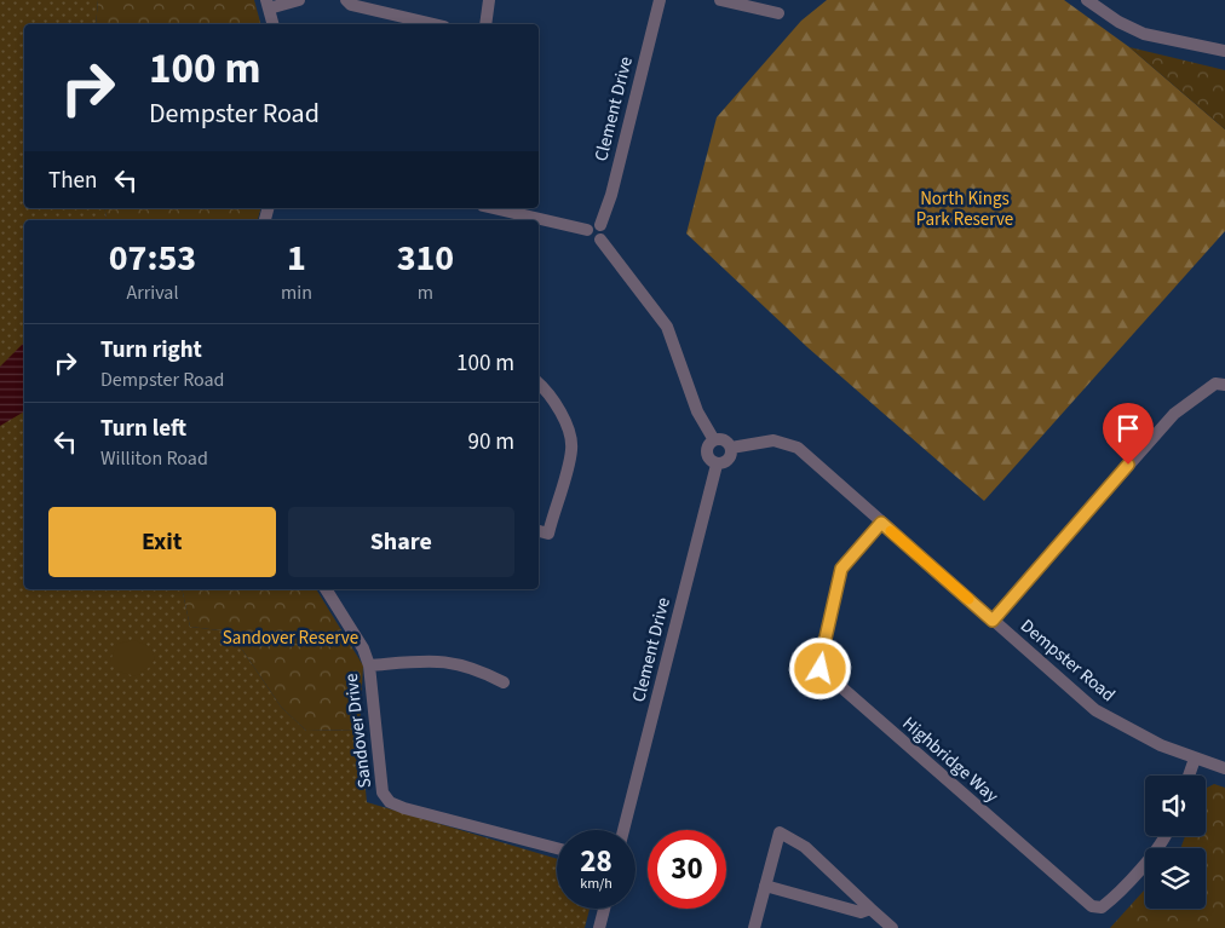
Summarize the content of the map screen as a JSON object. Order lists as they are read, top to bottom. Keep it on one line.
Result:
{"streets":{"street":["Clement Drive","Dempster Road","Sandover Drive","Highbridge Way"]},"crossings":[["Clement Drive","Dempster Road"],["Dempster Road","Highbridge Way"]],"parks":["North Kings Park Reserve","Sandover Reserve"],"page":{"turn":["100 m","Dempster Road"],"then":"Then","eta":["07:53","Arrival","1","min","310","m"],"list":[{"name":"Turn right","note":"Dempster Road","value":"100 m"},{"name":"Turn left","note":"Williton Road","value":"90 m"}],"buttons":["Exit","Share"],"speed":"28 km/h","limit":"30"}}
